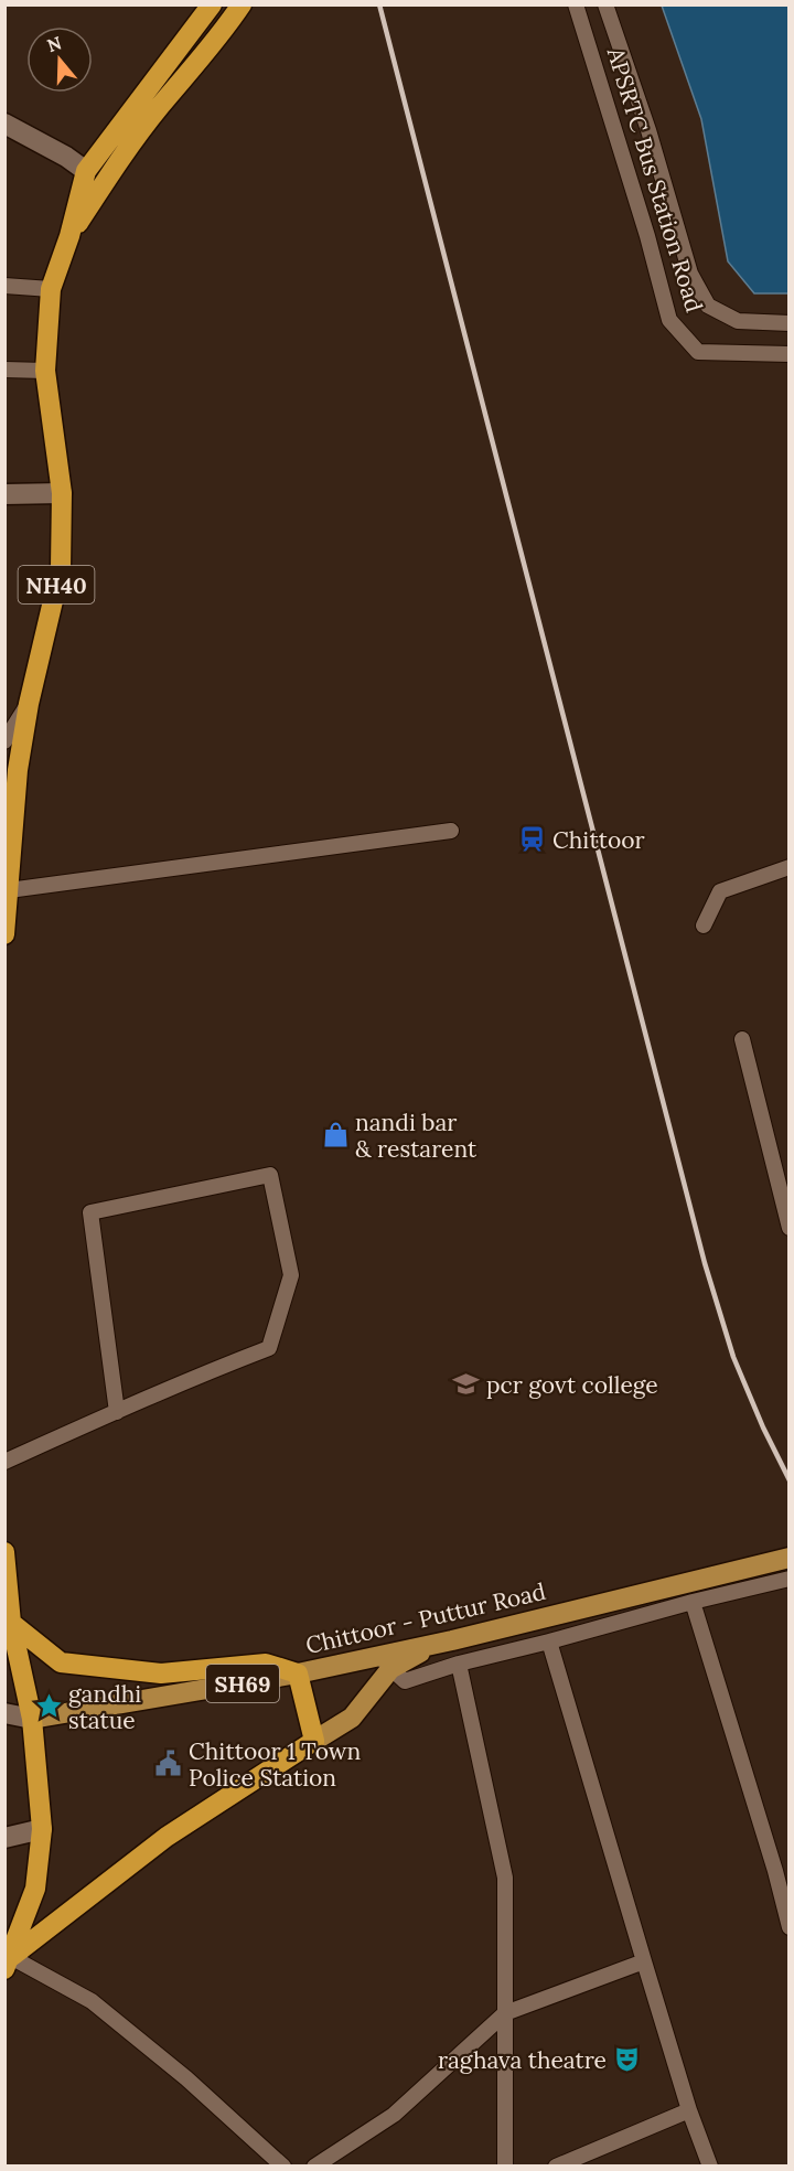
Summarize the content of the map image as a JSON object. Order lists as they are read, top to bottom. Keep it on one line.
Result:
{"streets":{"highway":["NH40"],"main road":["Chittoor - Puttur Road","SH69"],"street":["APSRTC Bus Station Road"]},"places":{"station":["Chittoor"],"shop":["nandi bar & restarent"],"school or university":["pcr govt college"],"place":["gandhi statue"],"public building":["Chittoor 1 Town Police Station"],"theatre":["raghava theatre"]},"north":"top"}
